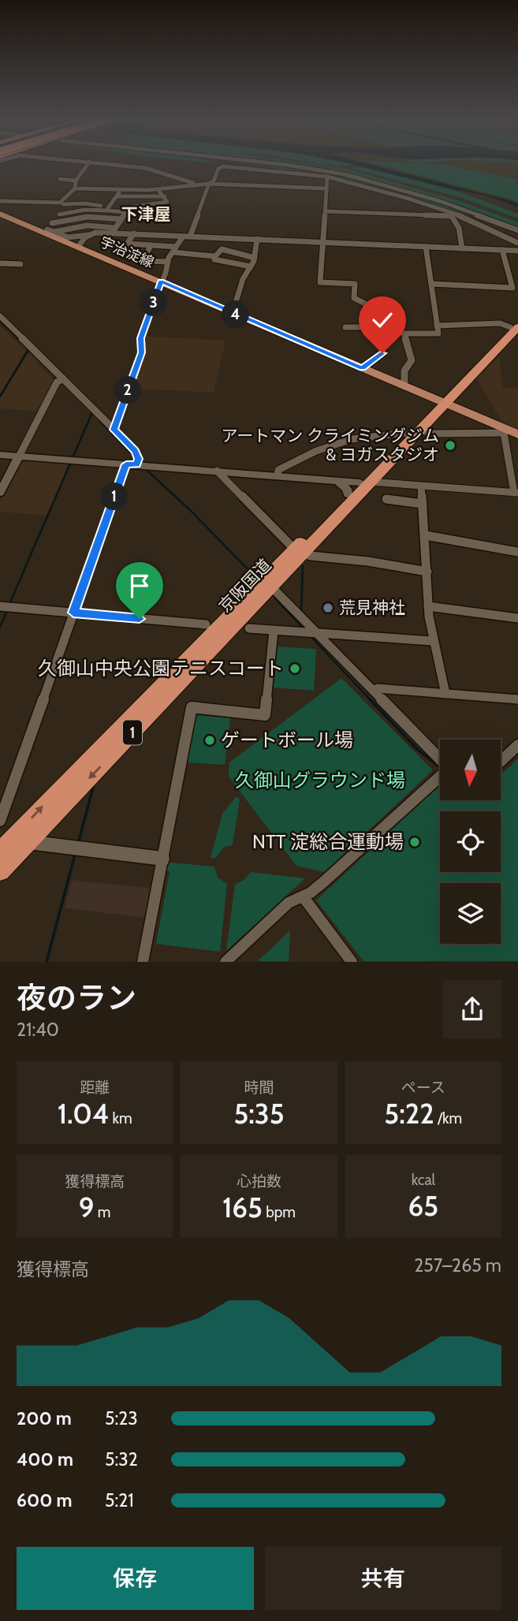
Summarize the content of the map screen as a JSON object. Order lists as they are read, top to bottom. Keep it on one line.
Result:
{"streets":{"highway":["京阪国道","1"],"main road":["宇治淀線"]},"crossings":[["宇治淀線","京阪国道"]],"districts":["下津屋"],"parks":["久御山グラウンド場"],"places":["アートマン クライミングジム & ヨガスタジオ","荒見神社","久御山中央公園テニスコート","ゲートボール場","NTT 淀総合運動場"],"north":"bottom","page":{"pins":["3","4","2","1"],"heading":["夜のラン","21:40"],"stats":[["距離","1.04 km"],["時間","5:35"],["ペース","5:22 /km"],["獲得標高","9 m"],["心拍数","165 bpm"],["kcal","65"]],"chart":["獲得標高","257–265 m"],"list":[{"name":"200 m","note":"5:23"},{"name":"400 m","note":"5:32"},{"name":"600 m","note":"5:21"}],"buttons":["保存","共有"]}}
